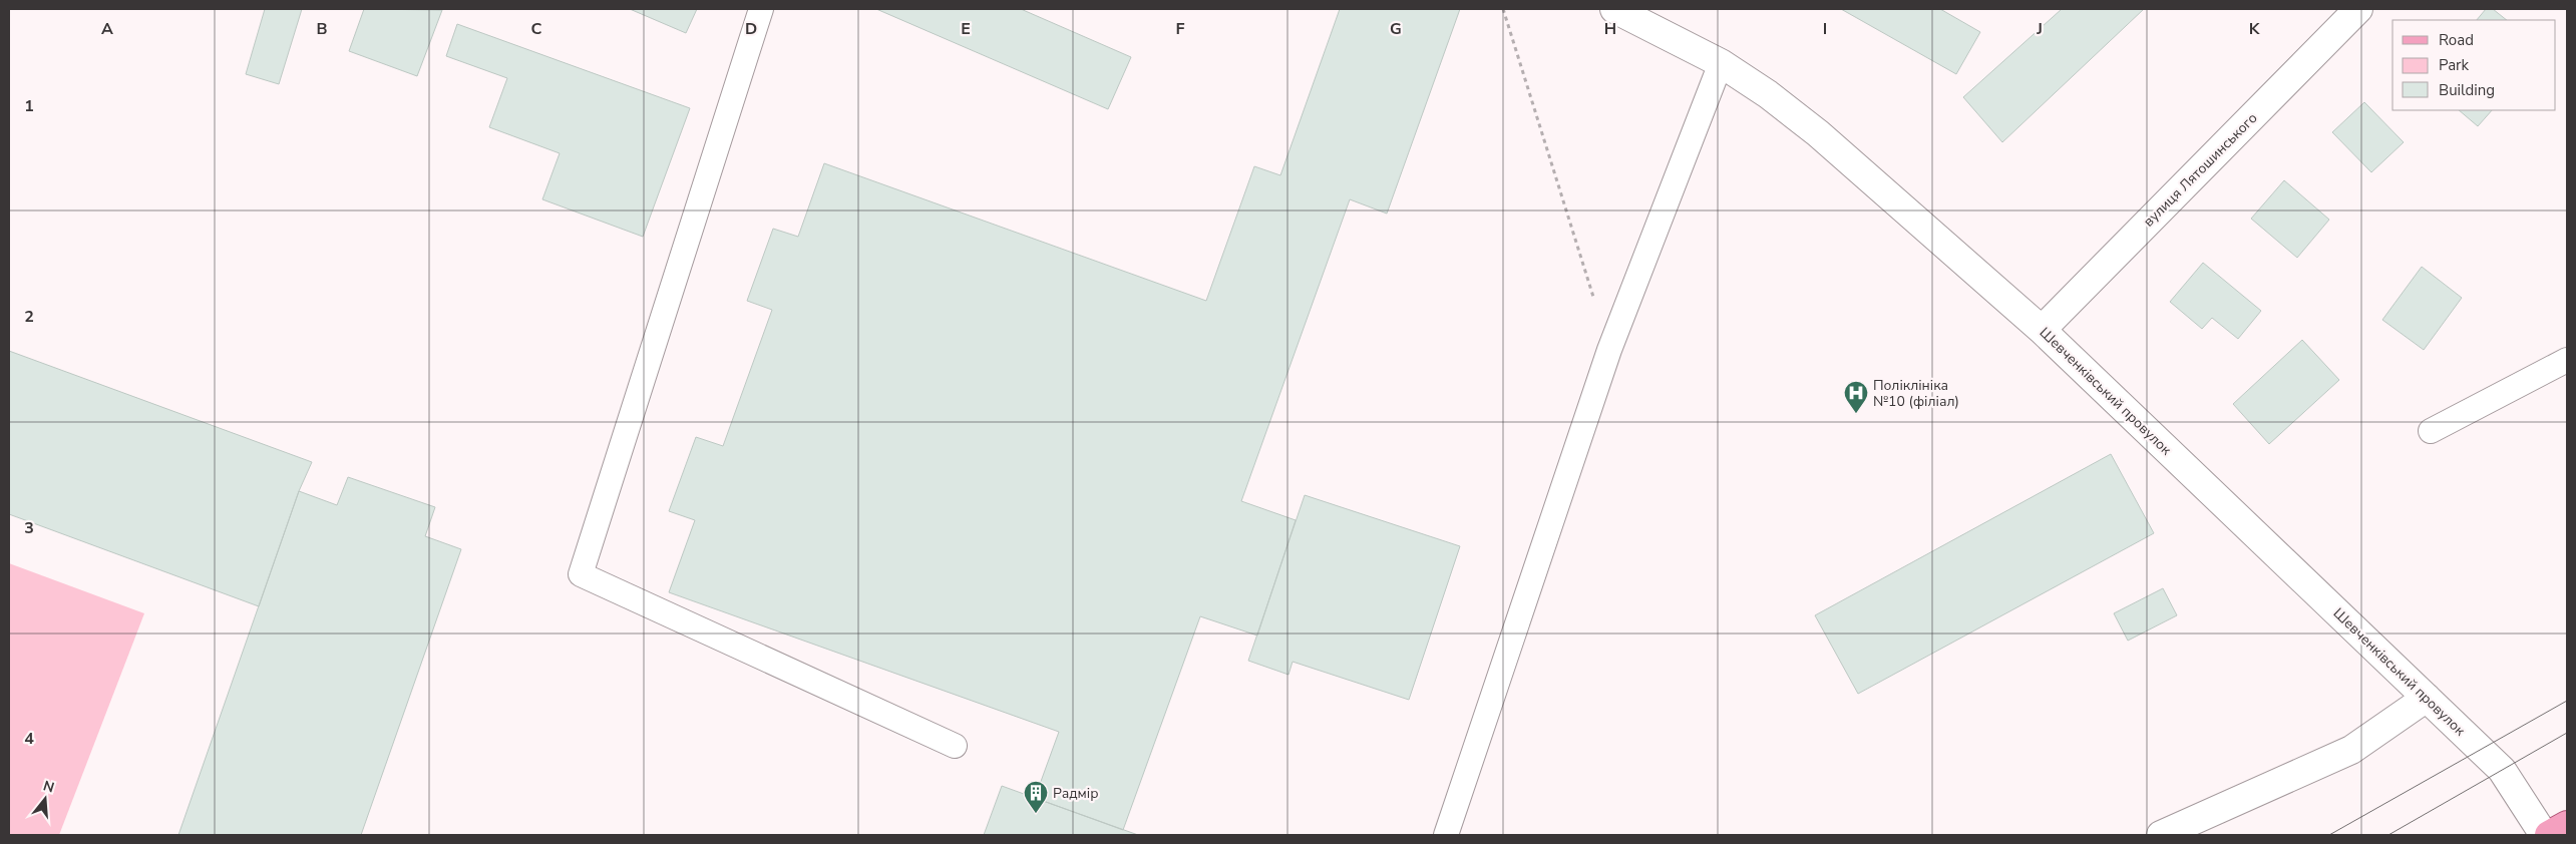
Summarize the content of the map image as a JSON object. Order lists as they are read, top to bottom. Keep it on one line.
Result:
{"streets":{"street":["вулиця Лятошинського","Шевченківський провулок"]},"crossings":[["вулиця Лятошинського","Шевченківський провулок"]],"places":{"hospital":["Поліклініка №10 (філіал)"],"building":["Радмір"]},"legend":["Road","Park","Building"],"north":"top","grid":{"columns":["A","B","C","D","E","F","G","H","I","J","K"],"rows":["1","2","3","4"]}}
